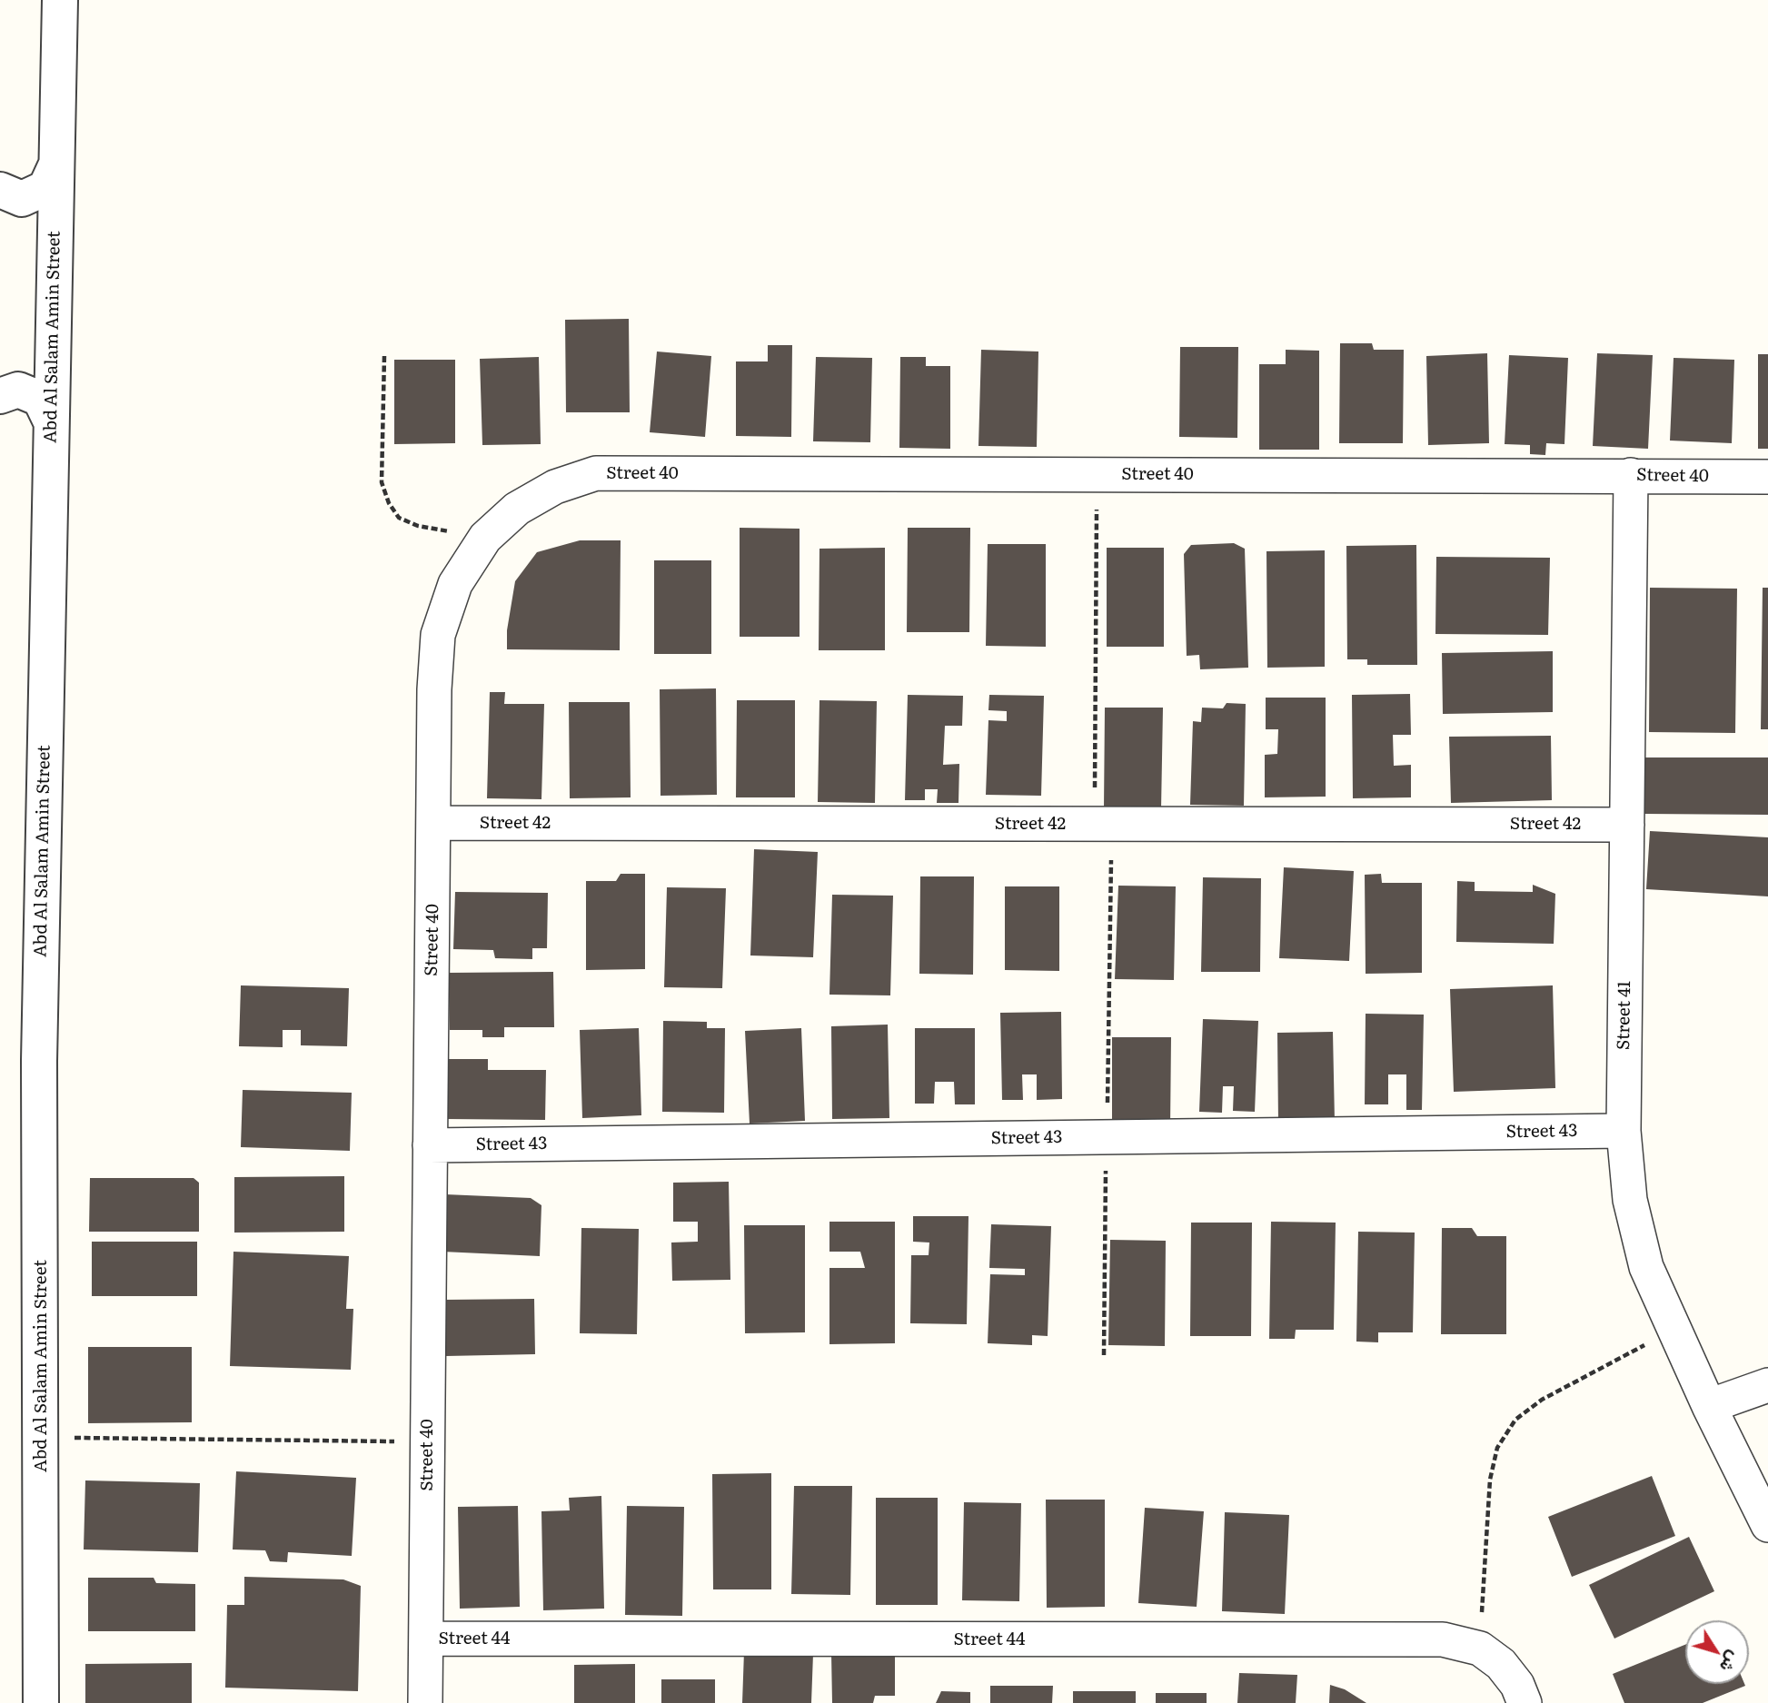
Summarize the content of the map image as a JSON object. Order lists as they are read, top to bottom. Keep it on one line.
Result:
{"streets":{"street":["Abd Al Salam Amin Street","Street 40","Street 42","Street 41","Street 43","Street 44"]},"crossings":[["Street 40","Street 42"],["Street 40","Street 41"],["Street 40","Street 43"],["Street 40","Street 44"],["Street 42","Street 41"],["Street 41","Street 43"]],"north":"bottom right"}
